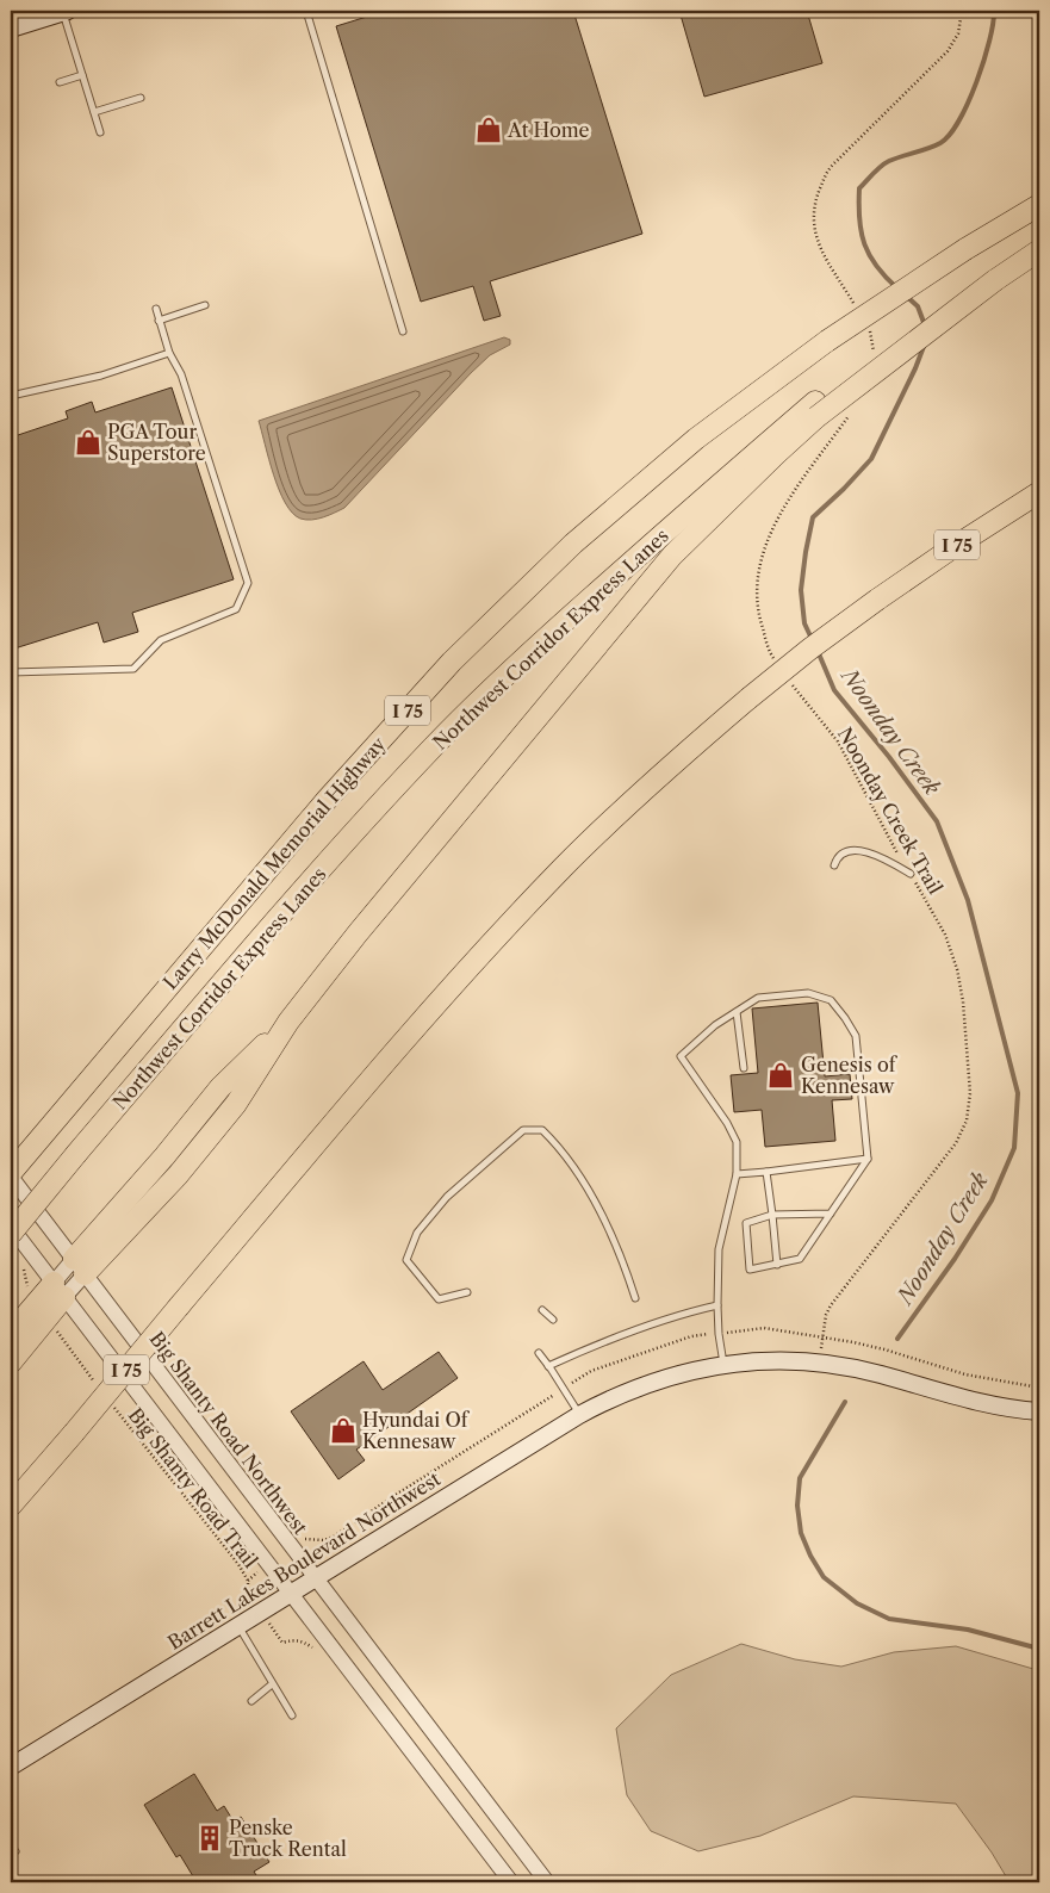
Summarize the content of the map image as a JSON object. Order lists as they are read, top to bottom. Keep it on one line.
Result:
{"streets":{"highway":["I 75","Northwest Corridor Express Lanes","Larry McDonald Memorial Highway"],"main road":["Barrett Lakes Boulevard Northwest"],"street":["Big Shanty Road Northwest"],"path":["Noonday Creek Trail","Big Shanty Road Trail"]},"crossings":[["Noonday Creek Trail","Barrett Lakes Boulevard Northwest"],["Larry McDonald Memorial Highway","Big Shanty Road Northwest"],["Big Shanty Road Northwest","Barrett Lakes Boulevard Northwest"]],"water":["Noonday Creek"],"places":{"shop":["At Home","PGA Tour Superstore","Genesis of Kennesaw","Hyundai Of Kennesaw"],"building":["Penske Truck Rental"]}}
